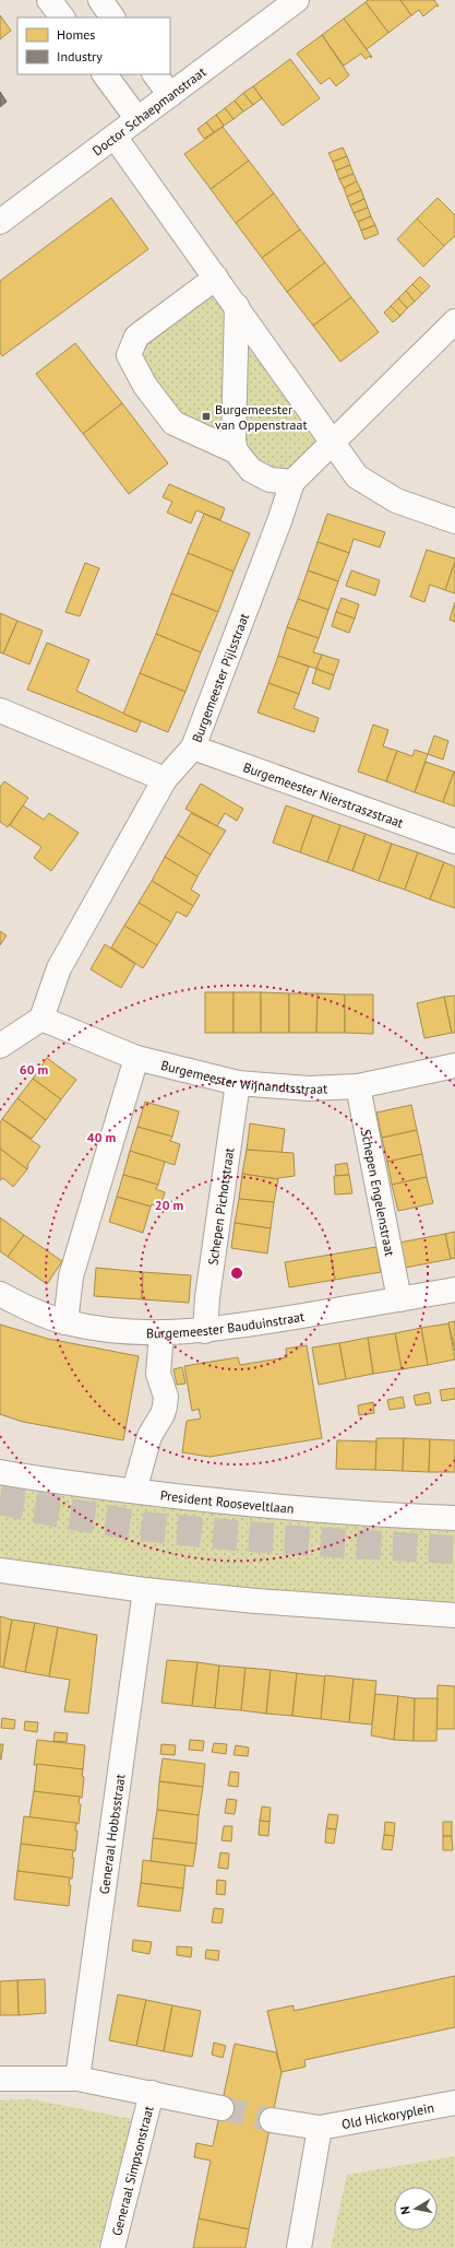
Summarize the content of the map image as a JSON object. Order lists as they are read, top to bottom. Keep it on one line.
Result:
{"streets":{"street":["Doctor Schaepmanstraat","Burgemeester Pijlsstraat","Burgemeester Nierstraszstraat","Burgemeester Wijnandtsstraat","Schepen Engelenstraat","Schepen Pichotstraat","Burgemeester Bauduinstraat","President Rooseveltlaan","Generaal Hobbsstraat","Old Hickoryplein","Generaal Simpsonstraat"]},"crossings":[["Burgemeester Pijlsstraat","Burgemeester Nierstraszstraat"],["Burgemeester Pijlsstraat","Burgemeester Wijnandtsstraat"],["Burgemeester Wijnandtsstraat","Schepen Engelenstraat"],["Burgemeester Wijnandtsstraat","Schepen Pichotstraat"],["Schepen Engelenstraat","Burgemeester Bauduinstraat"],["Schepen Pichotstraat","Burgemeester Bauduinstraat"]],"places":{"transit":["Burgemeester van Oppenstraat"]},"legend":["Homes","Industry"],"north":"left","rings":["60 m","40 m","20 m"]}
